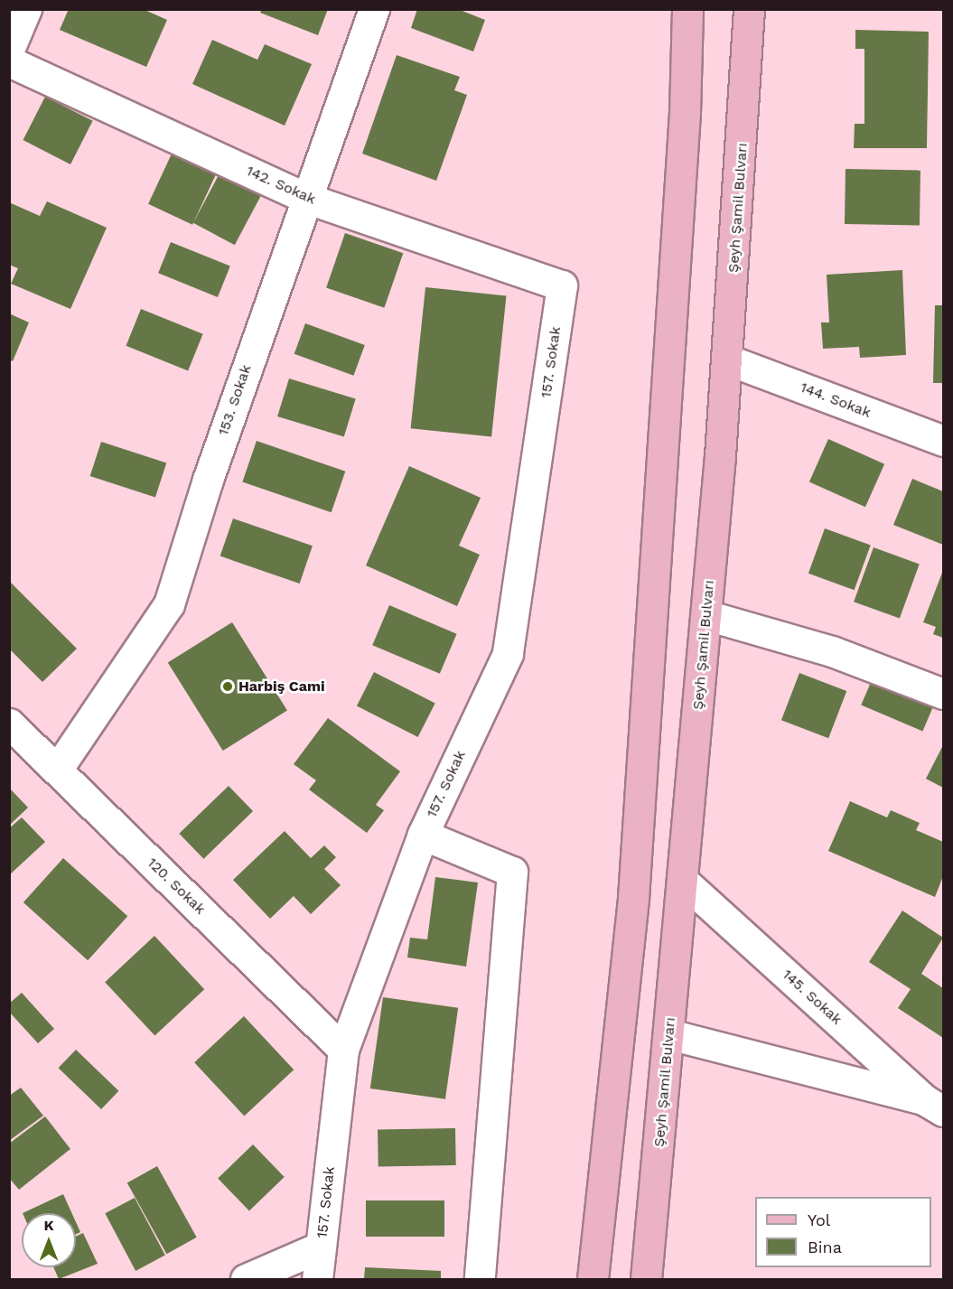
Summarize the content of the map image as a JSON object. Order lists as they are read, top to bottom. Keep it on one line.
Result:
{"streets":{"main road":["Şeyh Şamil Bulvarı"],"street":["142. Sokak","157. Sokak","153. Sokak","144. Sokak","120. Sokak","145. Sokak"]},"crossings":[["142. Sokak","157. Sokak"],["142. Sokak","153. Sokak"],["Şeyh Şamil Bulvarı","144. Sokak"],["Şeyh Şamil Bulvarı","145. Sokak"],["157. Sokak","120. Sokak"],["153. Sokak","120. Sokak"]],"places":["Harbiş Cami"],"legend":["Yol","Bina"],"north":"top"}
